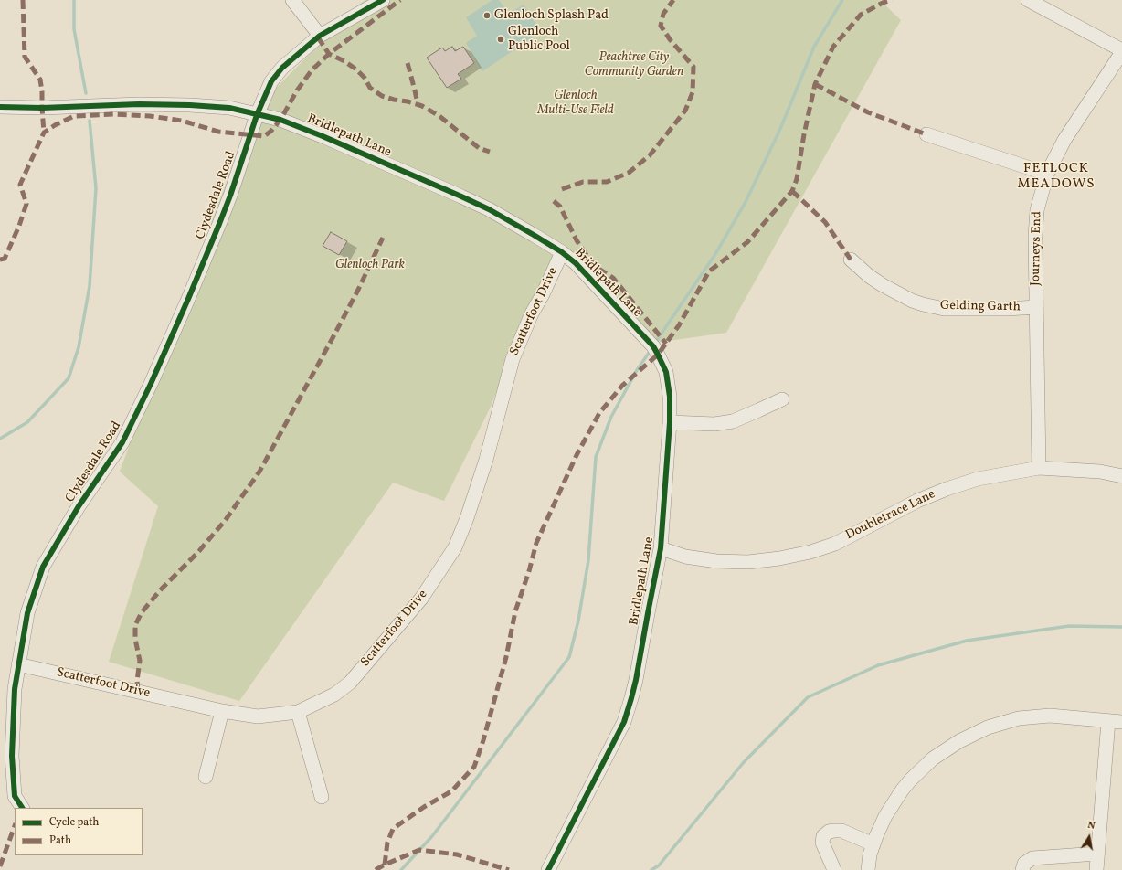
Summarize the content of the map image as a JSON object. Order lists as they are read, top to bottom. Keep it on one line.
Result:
{"streets":{"street":["Bridlepath Lane","Clydesdale Road","Journeys End","Gelding Garth","Scatterfoot Drive","Doubletrace Lane"]},"crossings":[["Bridlepath Lane","Clydesdale Road"],["Bridlepath Lane","Scatterfoot Drive"],["Bridlepath Lane","Doubletrace Lane"],["Clydesdale Road","Scatterfoot Drive"],["Journeys End","Gelding Garth"],["Journeys End","Doubletrace Lane"]],"districts":["FETLOCK MEADOWS"],"parks":["Peachtree City Community Garden","Glenloch Multi-Use Field","Glenloch Park"],"places":["Glenloch Splash Pad","Glenloch Public Pool"],"legend":["Cycle path","Path"],"north":"top"}
